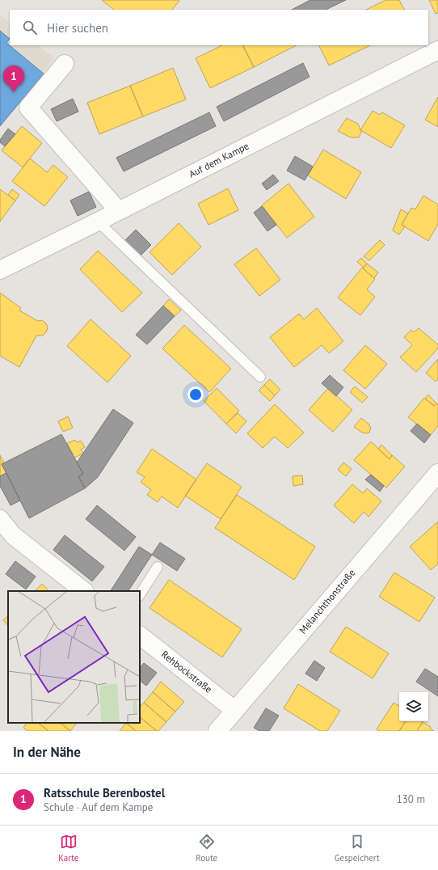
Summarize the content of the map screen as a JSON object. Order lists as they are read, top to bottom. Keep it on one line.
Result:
{"streets":{"street":["Auf dem Kampe","Melanchthonstraße","Rehbockstraße"]},"crossings":[["Melanchthonstraße","Rehbockstraße"]],"page":{"search":"Hier suchen","pins":"1","heading":"In der Nähe","list":[{"mark":"1","name":"Ratsschule Berenbostel","note":"Schule · Auf dem Kampe","value":"130 m"}],"nav":["Karte","Route","Gespeichert"]}}
